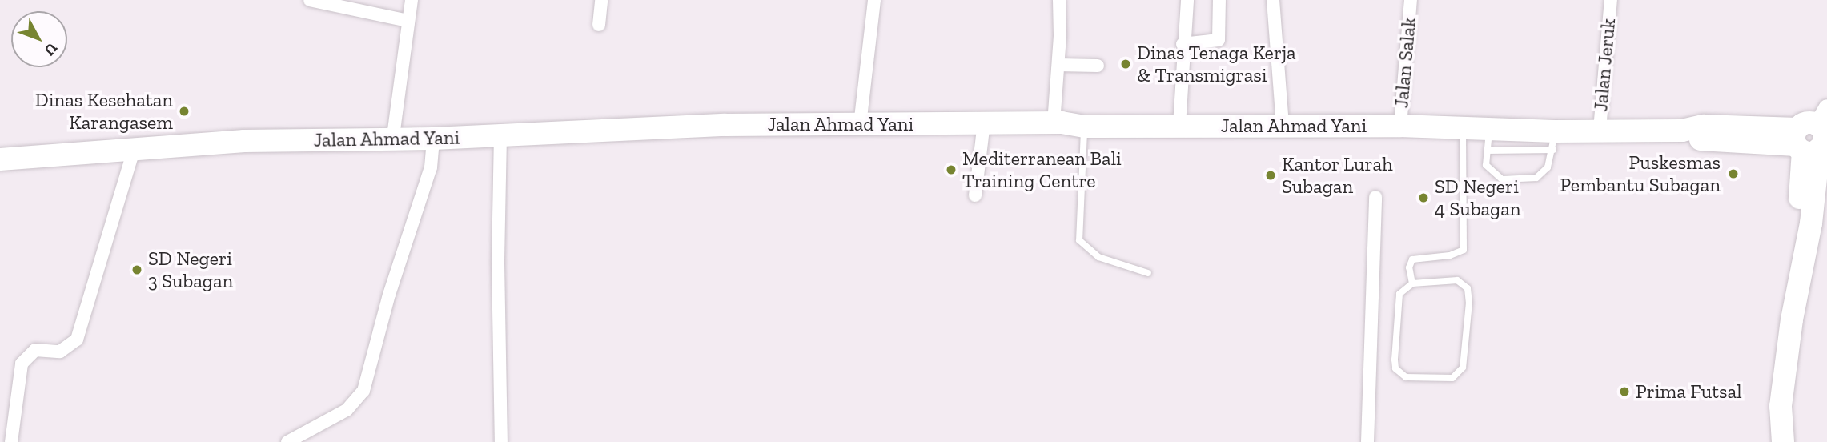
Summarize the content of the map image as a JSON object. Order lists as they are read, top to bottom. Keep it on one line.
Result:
{"streets":{"highway":["Jalan Ahmad Yani"],"street":["Jalan Salak","Jalan Jeruk"]},"crossings":[["Jalan Salak","Jalan Ahmad Yani"],["Jalan Jeruk","Jalan Ahmad Yani"]],"places":["Dinas Tenaga Kerja & Transmigrasi","Dinas Kesehatan Karangasem","Mediterranean Bali Training Centre","Puskesmas Pembantu Subagan","Kantor Lurah Subagan","SD Negeri 4 Subagan","SD Negeri 3 Subagan","Prima Futsal"],"north":"bottom right"}
